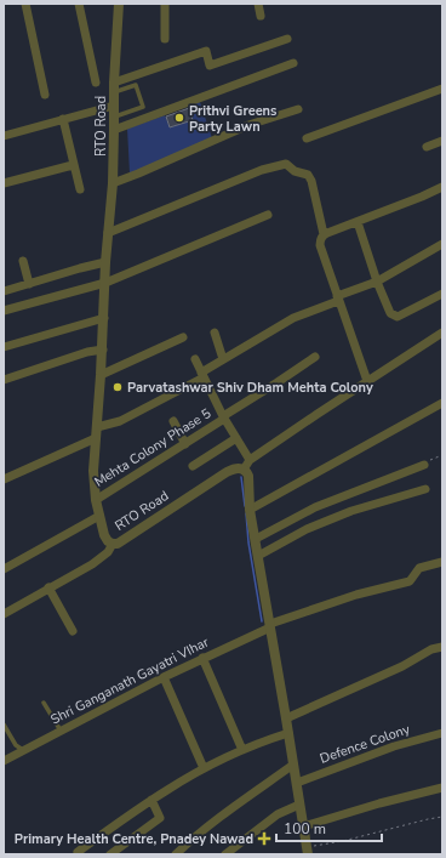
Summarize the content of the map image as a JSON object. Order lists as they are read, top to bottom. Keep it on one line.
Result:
{"streets":{"street":["RTO Road","Mehta Colony Phase 5","Shri Ganganath Gayatri VIhar","Defence Colony"]},"crossings":[["RTO Road","Mehta Colony Phase 5"]],"places":{"other":["Prithvi Greens Party Lawn","Parvatashwar Shiv Dham Mehta Colony"],"health":["Primary Health Centre, Pnadey Nawad"]},"scale_bar":"100 m"}
